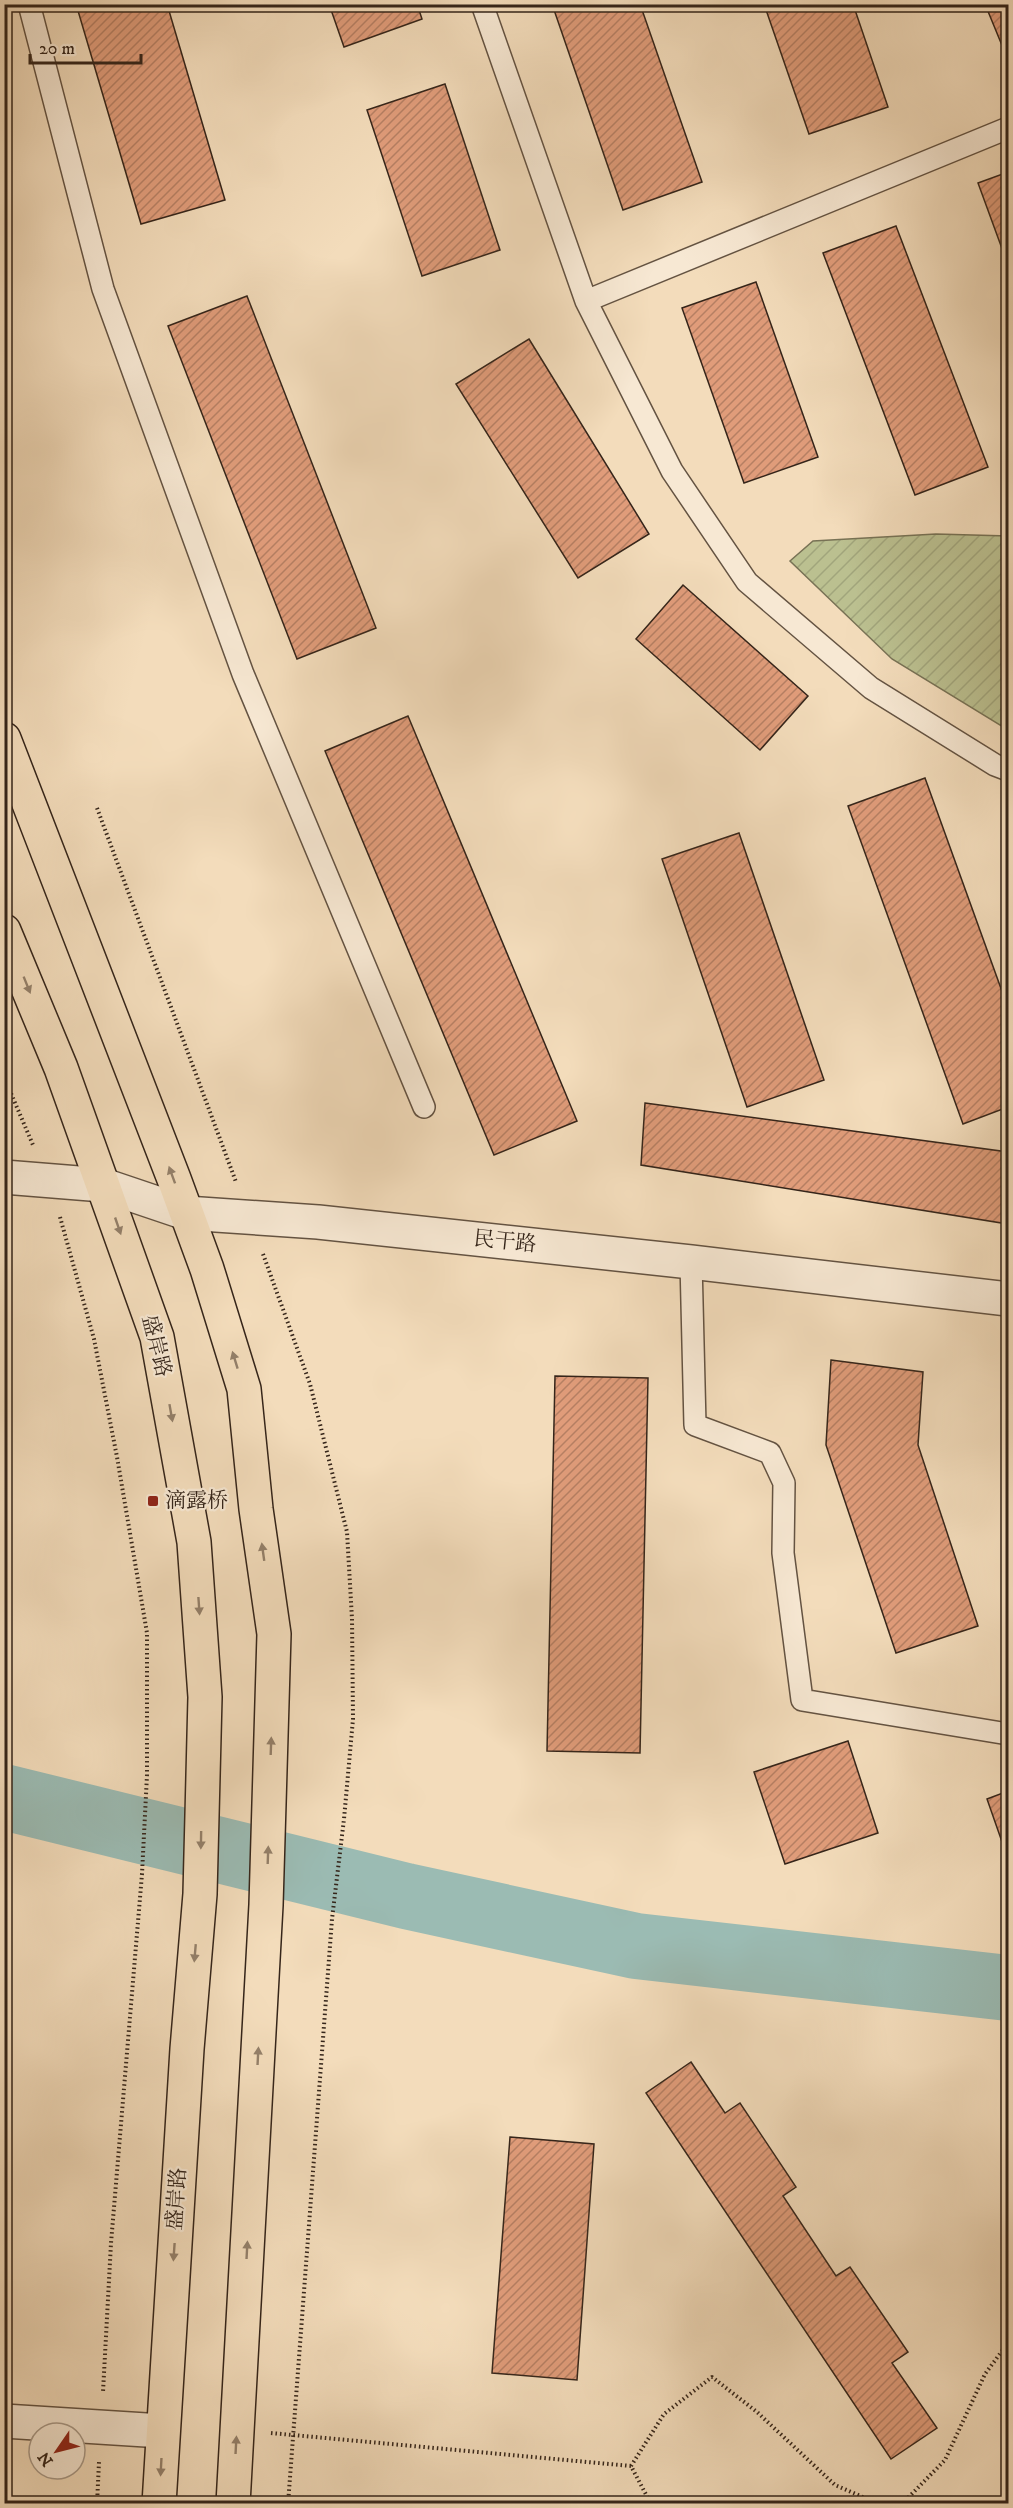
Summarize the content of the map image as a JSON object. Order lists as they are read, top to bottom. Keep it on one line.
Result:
{"streets":{"main road":["盛岸路"],"street":["民干路"]},"crossings":[["民干路","盛岸路"]],"places":{"transit":["滴露桥"]},"scale_bar":"20 m","north":"bottom left"}
